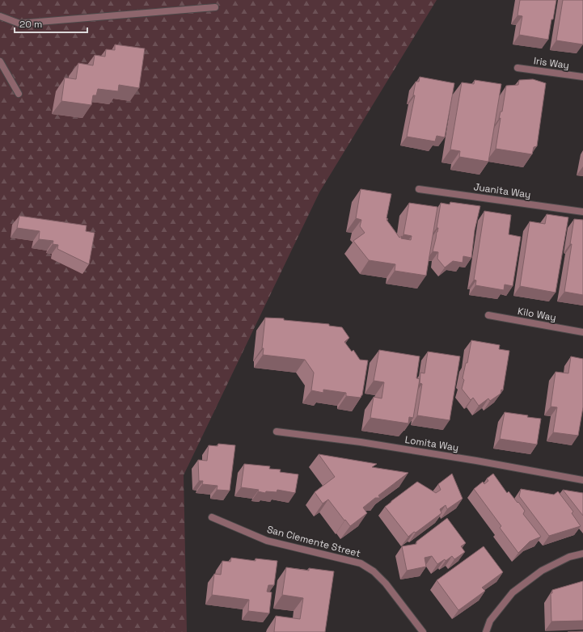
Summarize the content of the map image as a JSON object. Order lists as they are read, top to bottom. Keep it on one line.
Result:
{"streets":{"street":["Iris Way","Juanita Way","Kilo Way","Lomita Way","San Clemente Street"]},"scale_bar":"20 m"}
